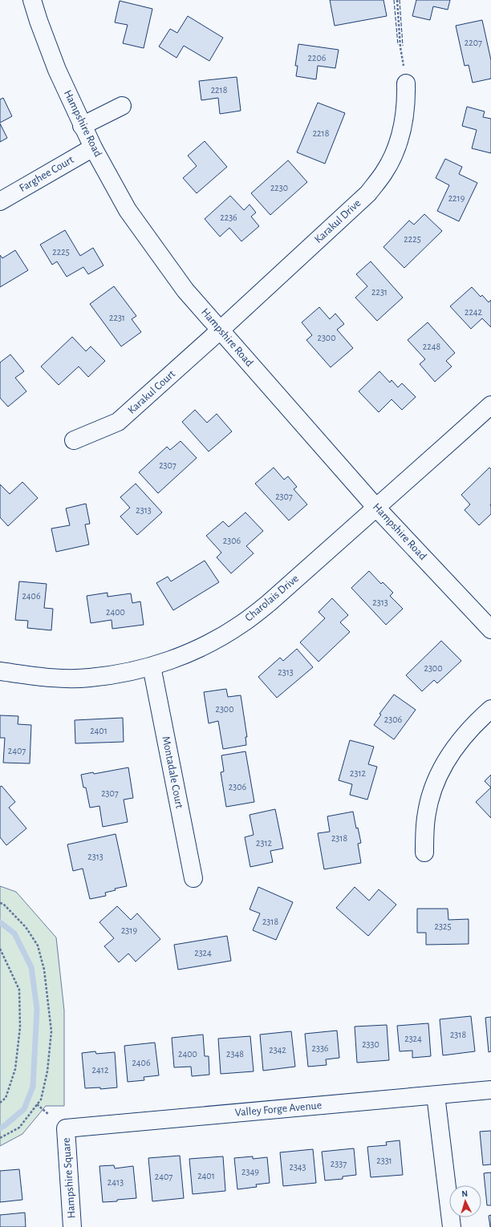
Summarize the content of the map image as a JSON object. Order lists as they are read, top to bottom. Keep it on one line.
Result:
{"streets":{"street":["Hampshire Road","Farghee Court","Karakul Drive","Karakul Court","Charolais Drive","Montadale Court","Valley Forge Avenue","Hampshire Square"]},"crossings":[["Hampshire Road","Farghee Court"],["Hampshire Road","Karakul Drive"],["Hampshire Road","Karakul Court"],["Hampshire Road","Charolais Drive"],["Karakul Drive","Karakul Court"],["Charolais Drive","Montadale Court"],["Valley Forge Avenue","Hampshire Square"]],"house_numbers":["2207","2206","2218","2218","2230","2219","2236","2225","2225","2231","2242","2231","2300","2248","2307","2307","2313","2306","2406","2313","2400","2300","2313","2300","2306","2401","2407","2312","2306","2307","2318","2312","2313","2318","2325","2319","2324","2318","2324","2330","2336","2342","2400","2348","2406","2412","2331","2337","2343","2349","2401","2407","2413"],"north":"top"}
